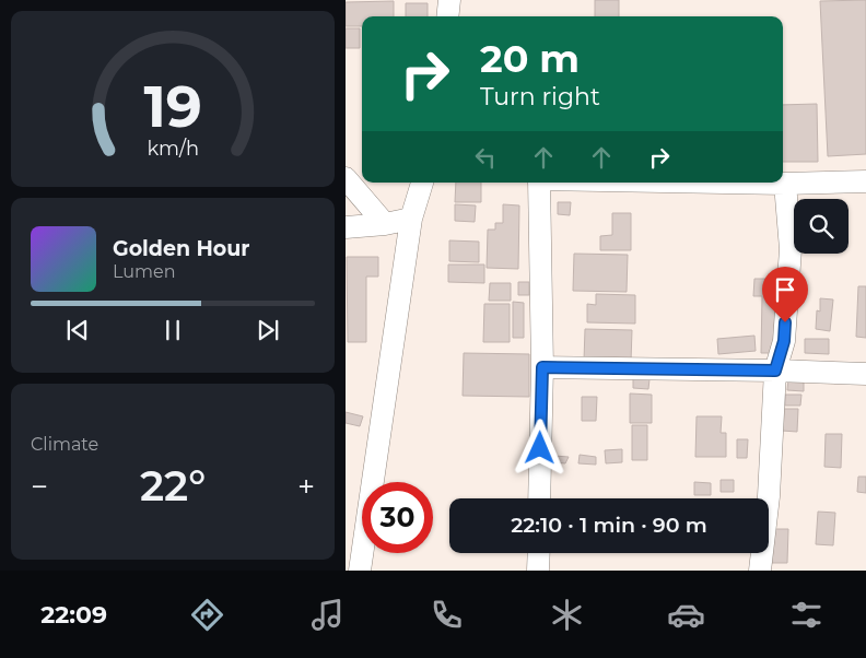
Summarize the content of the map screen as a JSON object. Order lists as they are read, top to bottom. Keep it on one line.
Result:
{"page":{"turn":["20 m","Turn right"],"song":["Golden Hour","Lumen"],"tile":"Climate","heat":["−","22°","+"],"limit":"30","trip":"22:10 · 1 min · 90 m","tabs":"22:09","gauge":["19","km/h"]}}
